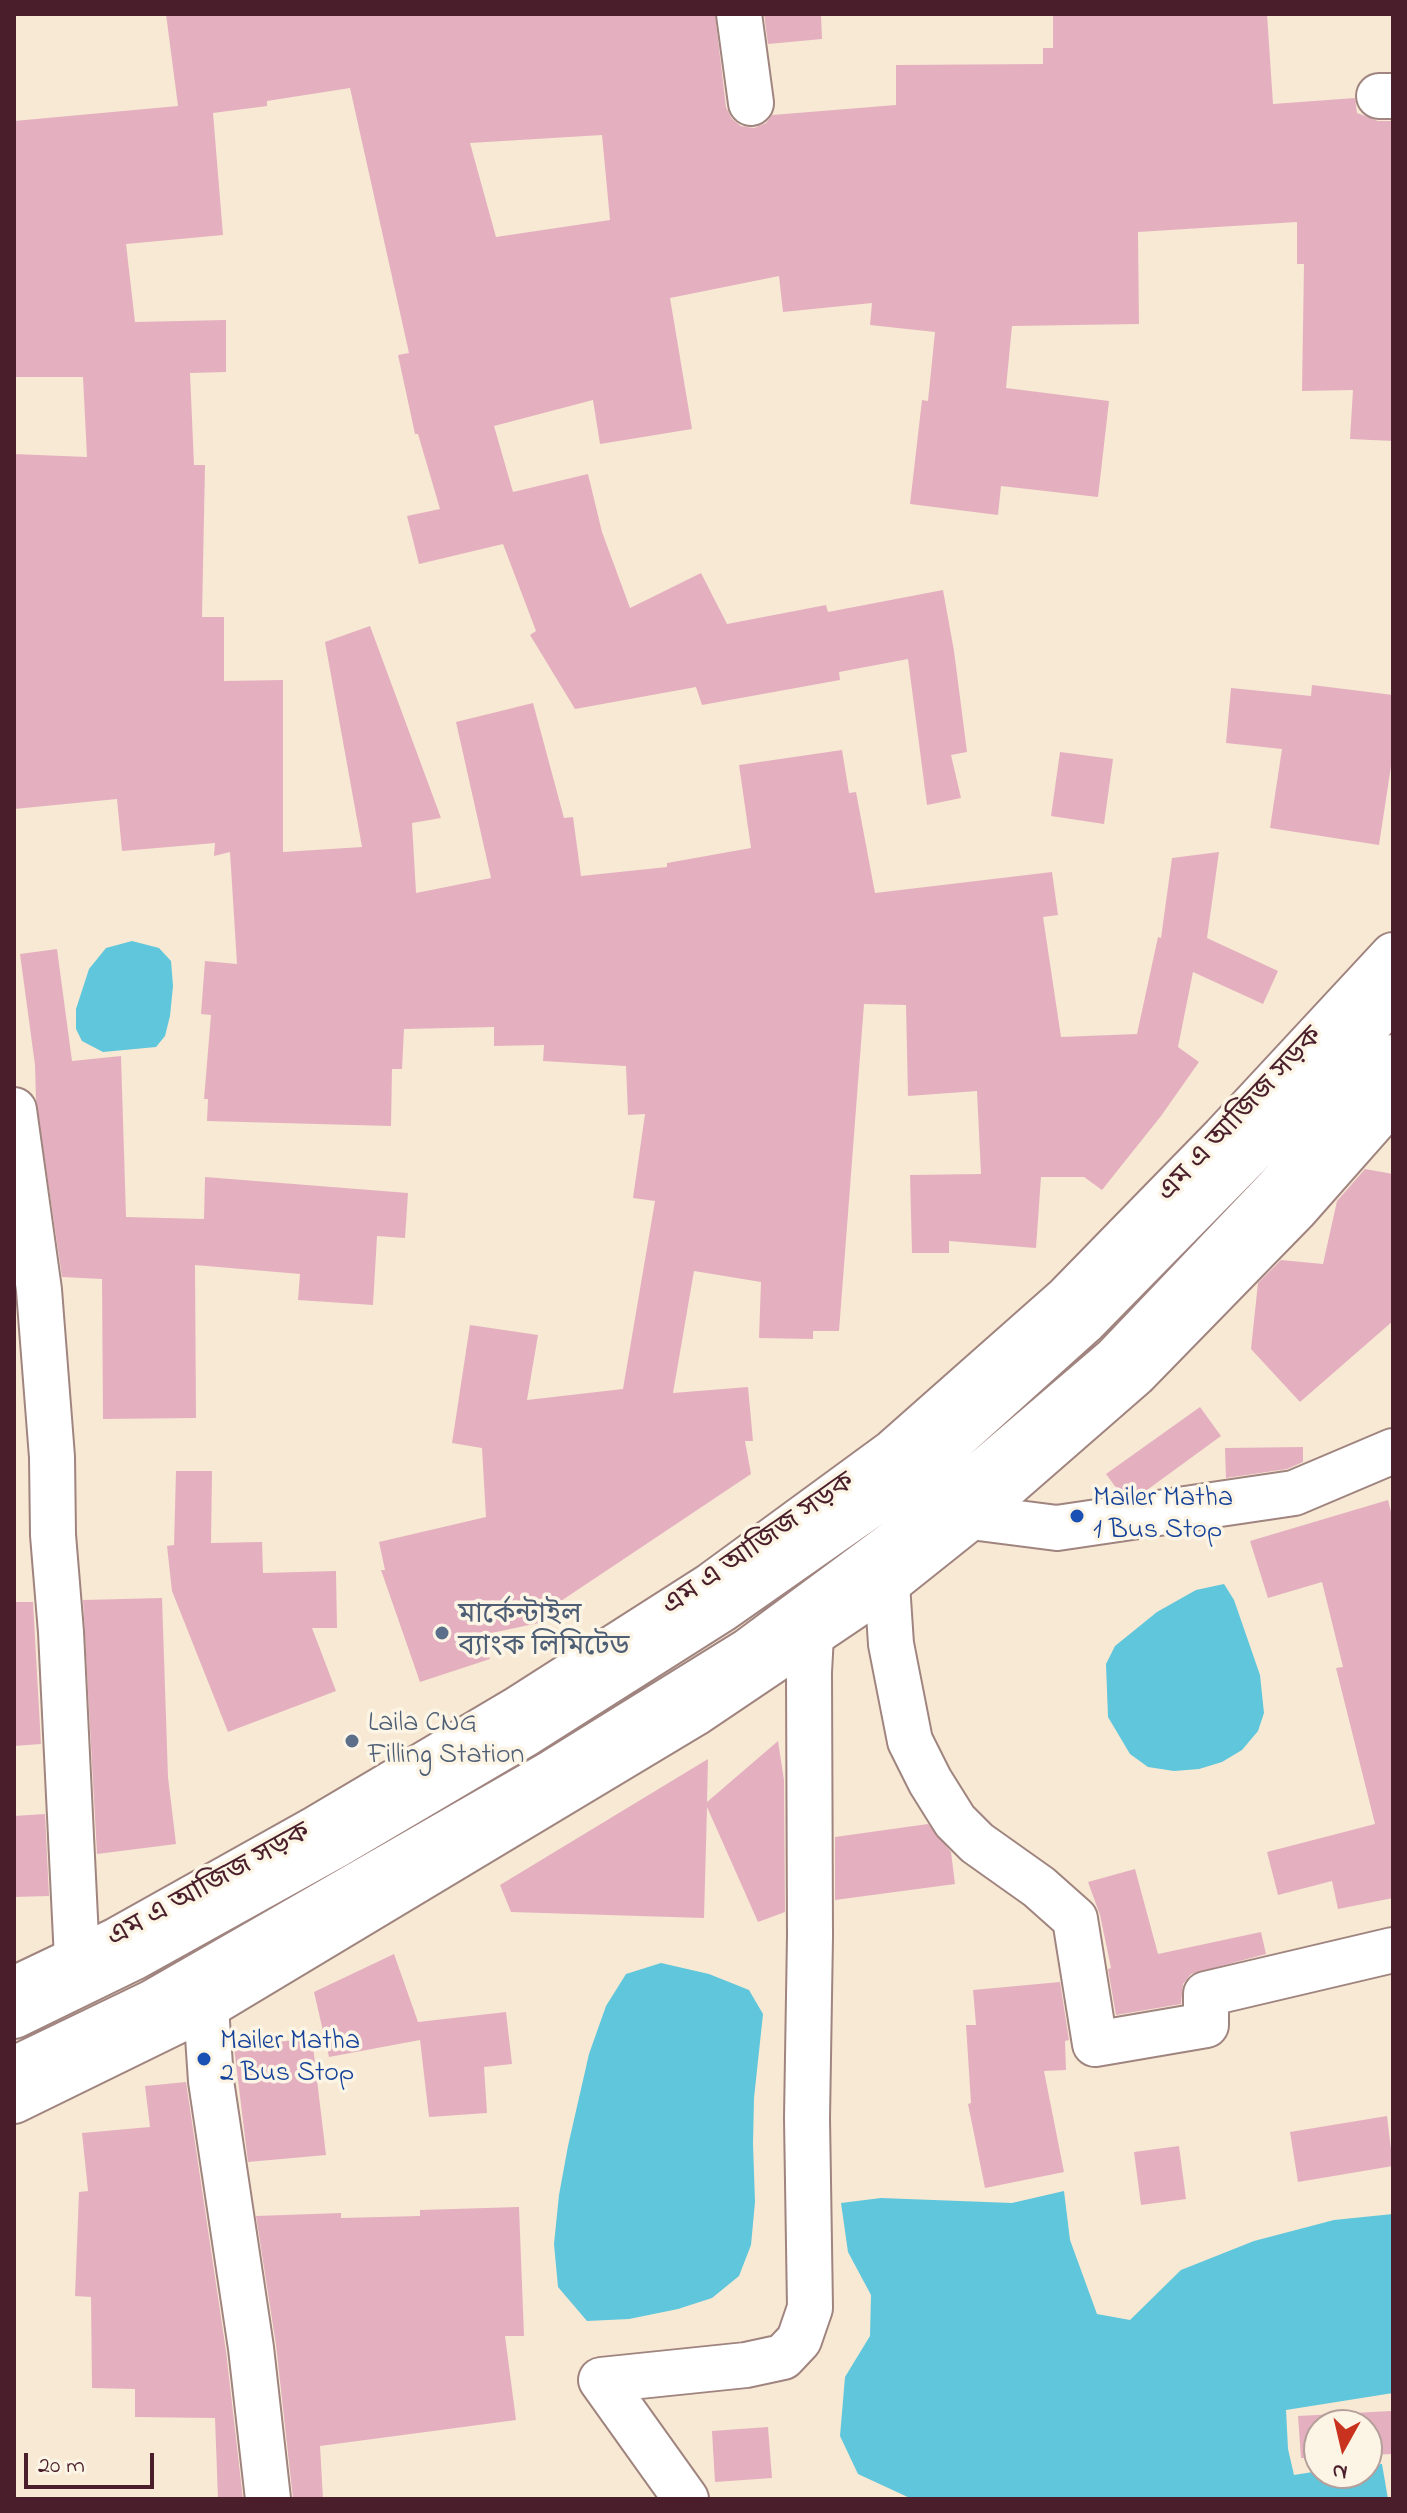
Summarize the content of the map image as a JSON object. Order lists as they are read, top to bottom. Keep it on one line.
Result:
{"streets":{"main road":["এম এ আজিজ সড়ক"]},"places":["Mailer Matha 1 Bus Stop","মার্কেন্টাইল ব্যাংক লিমিটেড","Laila CNG Filling Station","Mailer Matha 2 Bus Stop"],"scale_bar":"20 m","north":"bottom"}
